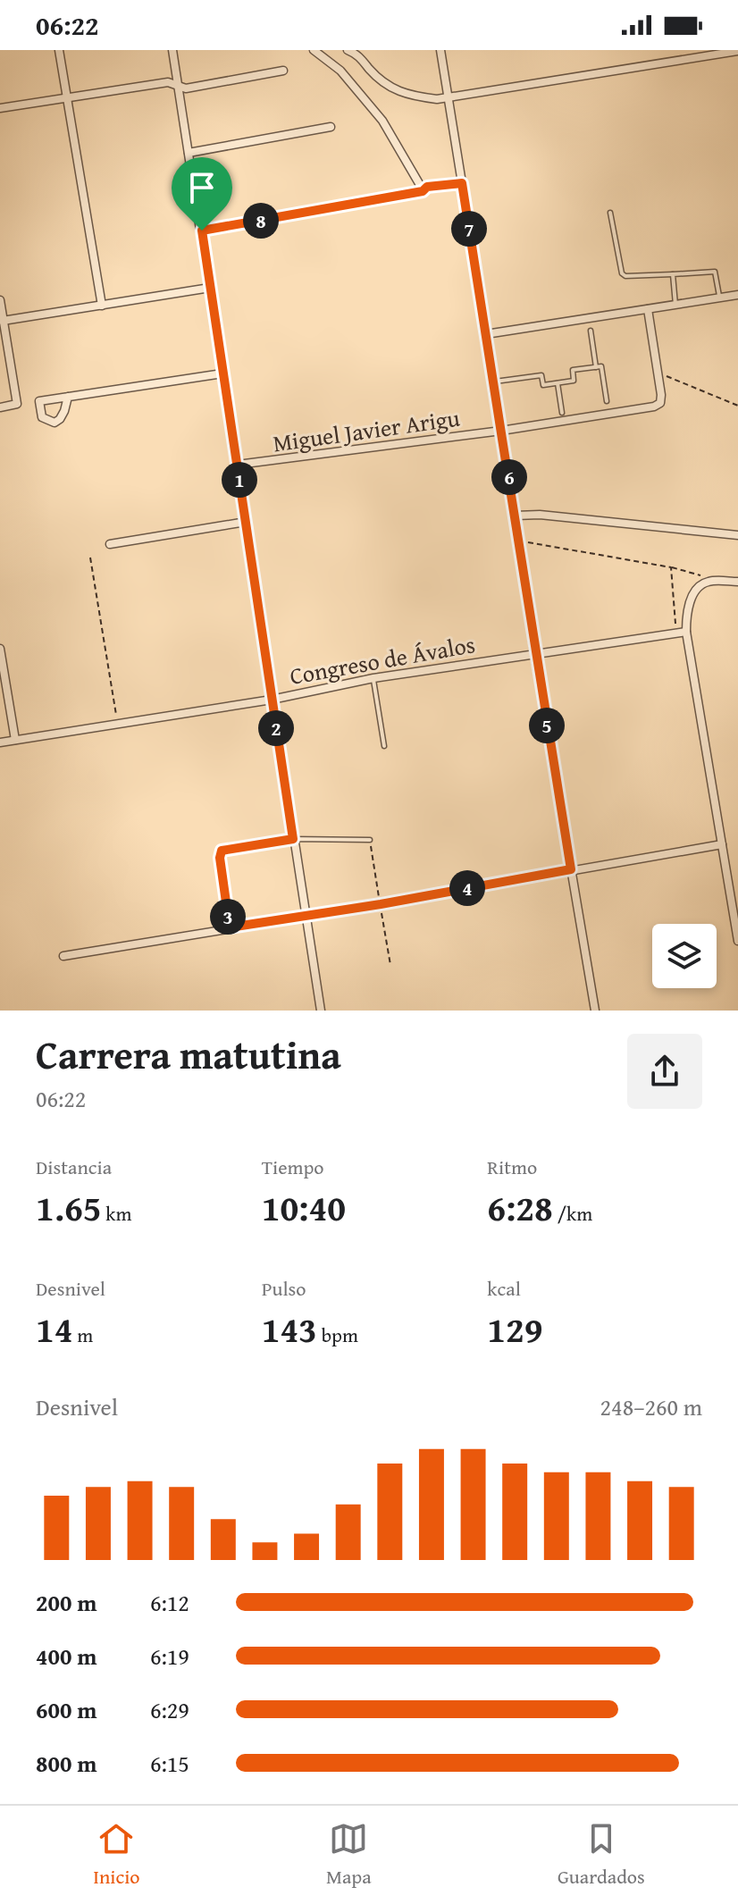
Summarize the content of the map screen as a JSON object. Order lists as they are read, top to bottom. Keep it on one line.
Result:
{"streets":{"street":["Miguel Javier Arigu","Congreso de Ávalos"]},"page":{"status":"06:22","pins":["8","7","6","1","5","2","4","3"],"heading":["Carrera matutina","06:22"],"stats":[["Distancia","1.65 km"],["Tiempo","10:40"],["Ritmo","6:28 /km"],["Desnivel","14 m"],["Pulso","143 bpm"],["kcal","129"]],"chart":["Desnivel","248–260 m"],"list":[{"name":"200 m","note":"6:12"},{"name":"400 m","note":"6:19"},{"name":"600 m","note":"6:29"},{"name":"800 m","note":"6:15"}],"tabs":["Inicio","Mapa","Guardados"]}}
